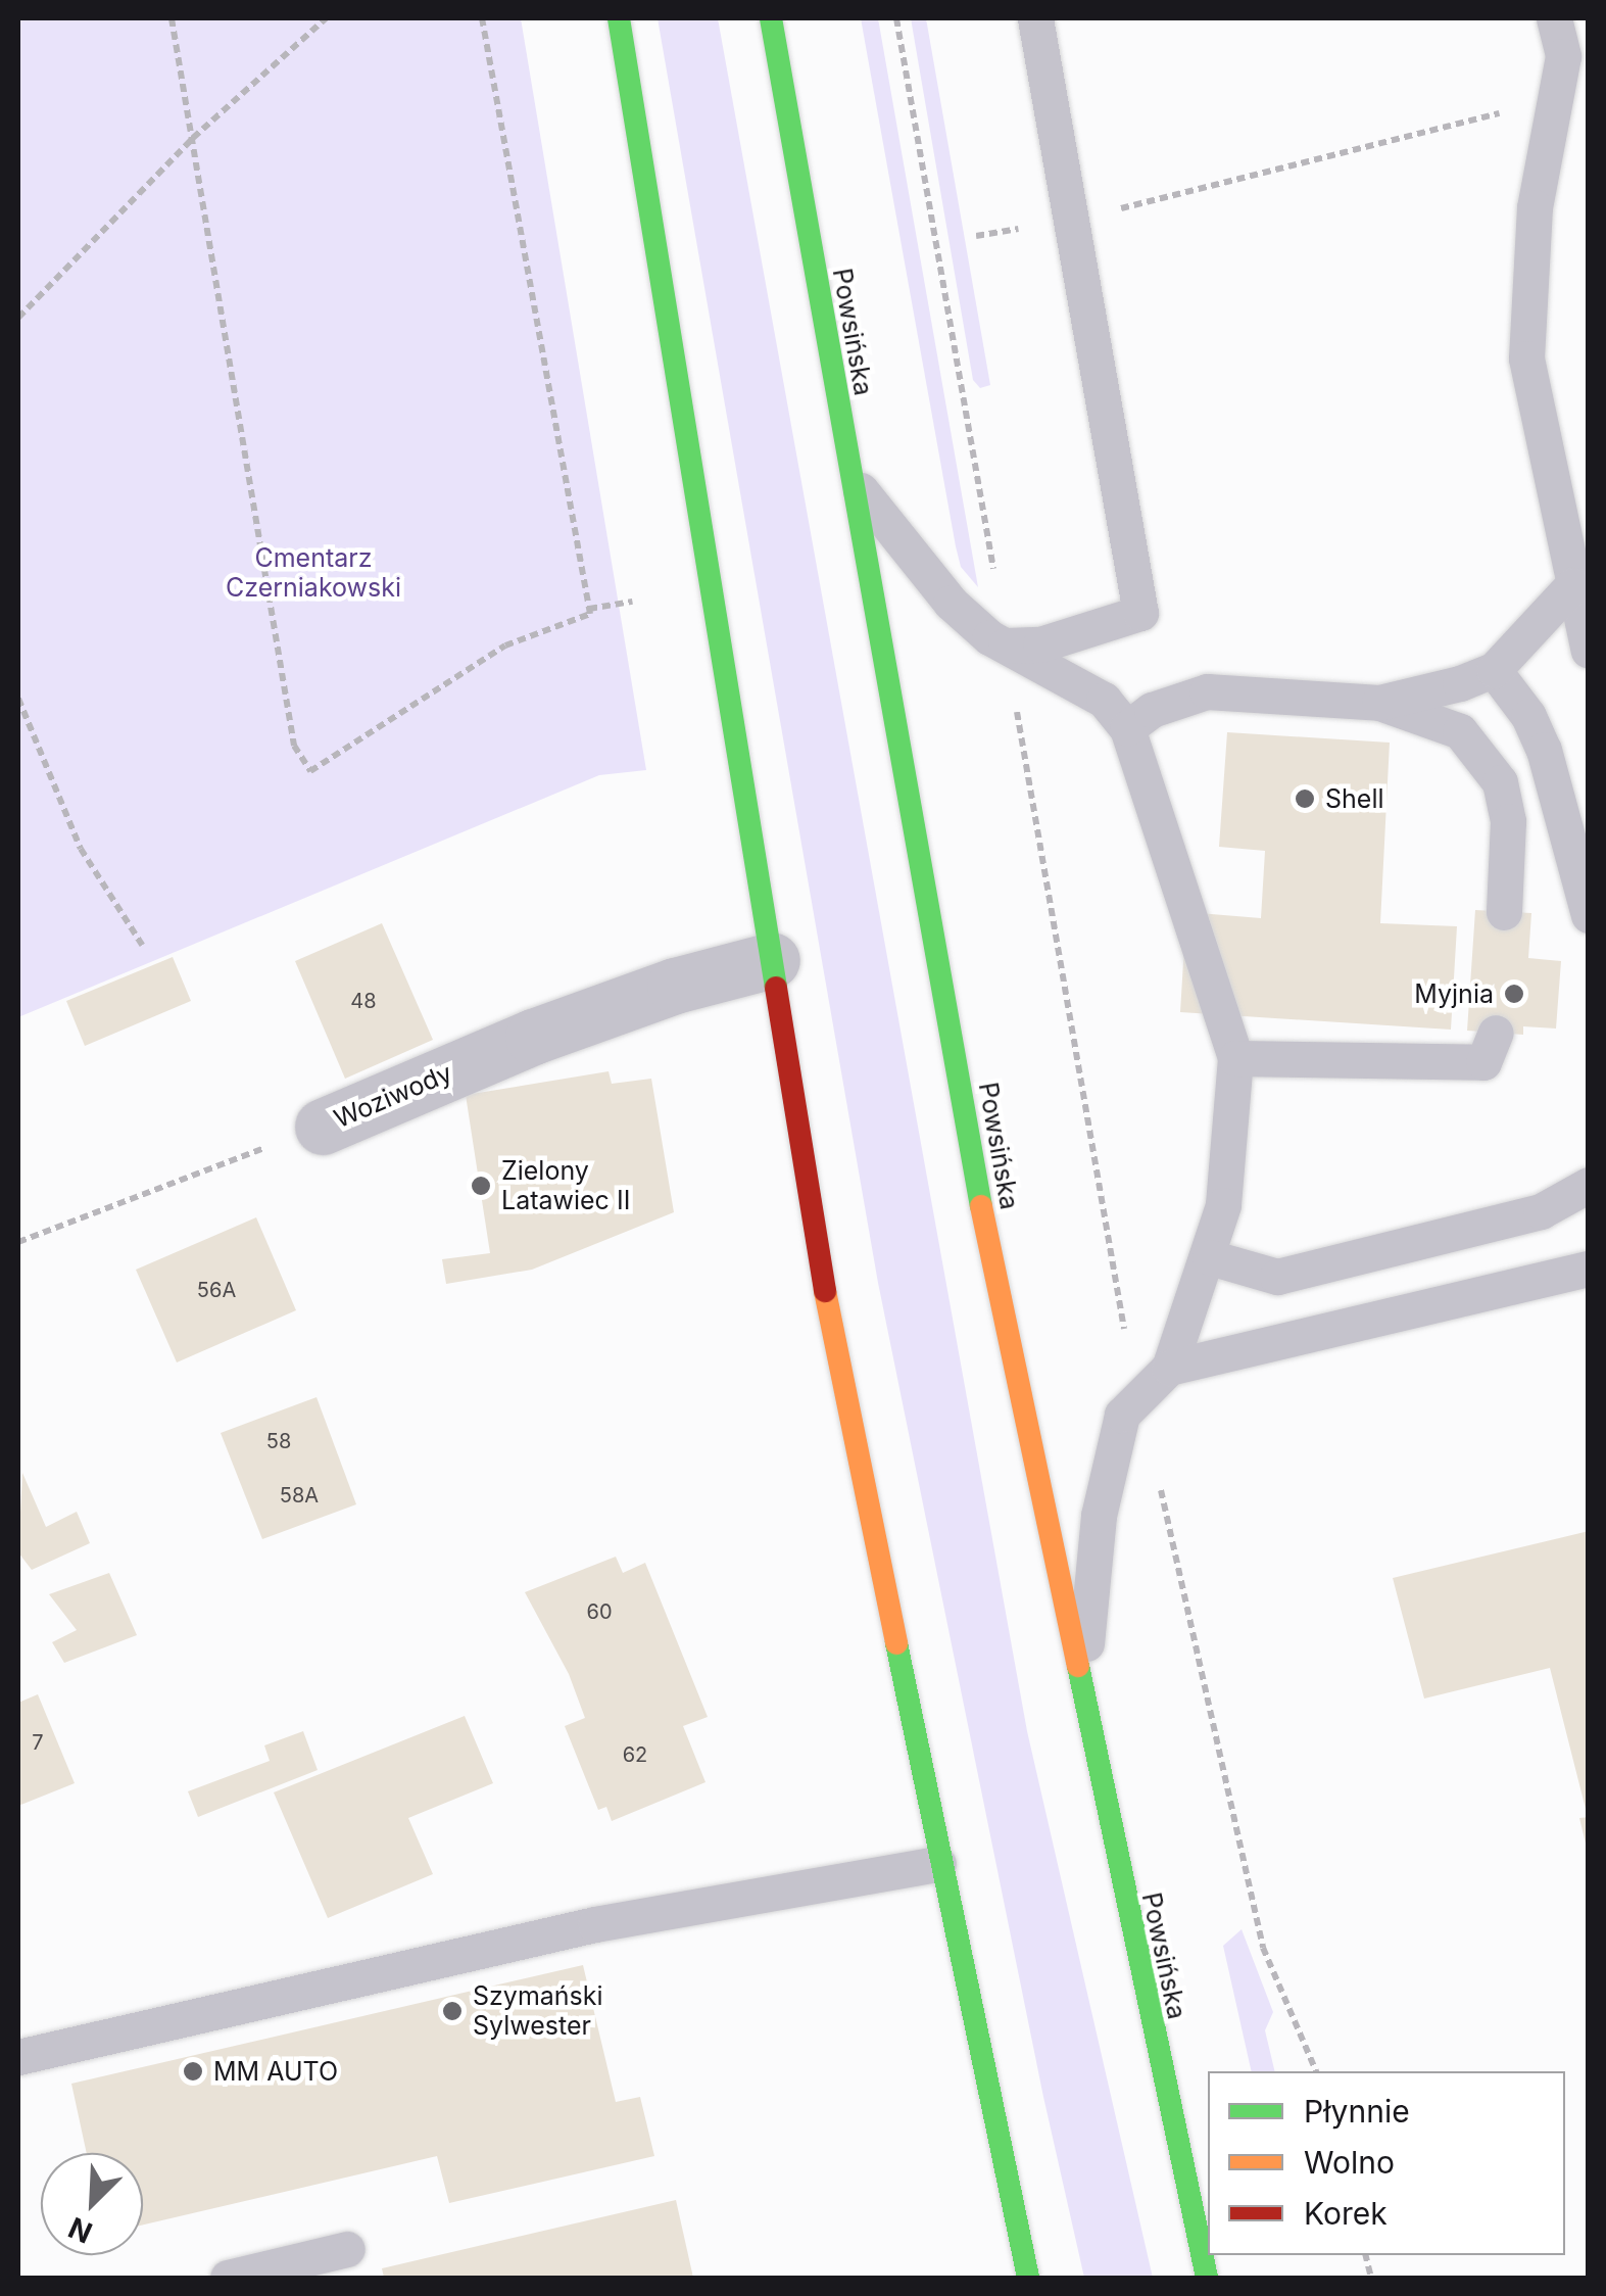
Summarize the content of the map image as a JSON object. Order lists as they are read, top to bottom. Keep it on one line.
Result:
{"streets":{"main road":["Powsińska"],"street":["Woziwody"]},"parks":["Cmentarz Czerniakowski"],"places":["Shell","Myjnia","Zielony Latawiec II","Szymański Sylwester","MM AUTO"],"house_numbers":["48","56A","58","58A","60","7","62"],"legend":["Płynnie","Wolno","Korek"],"north":"bottom left"}
